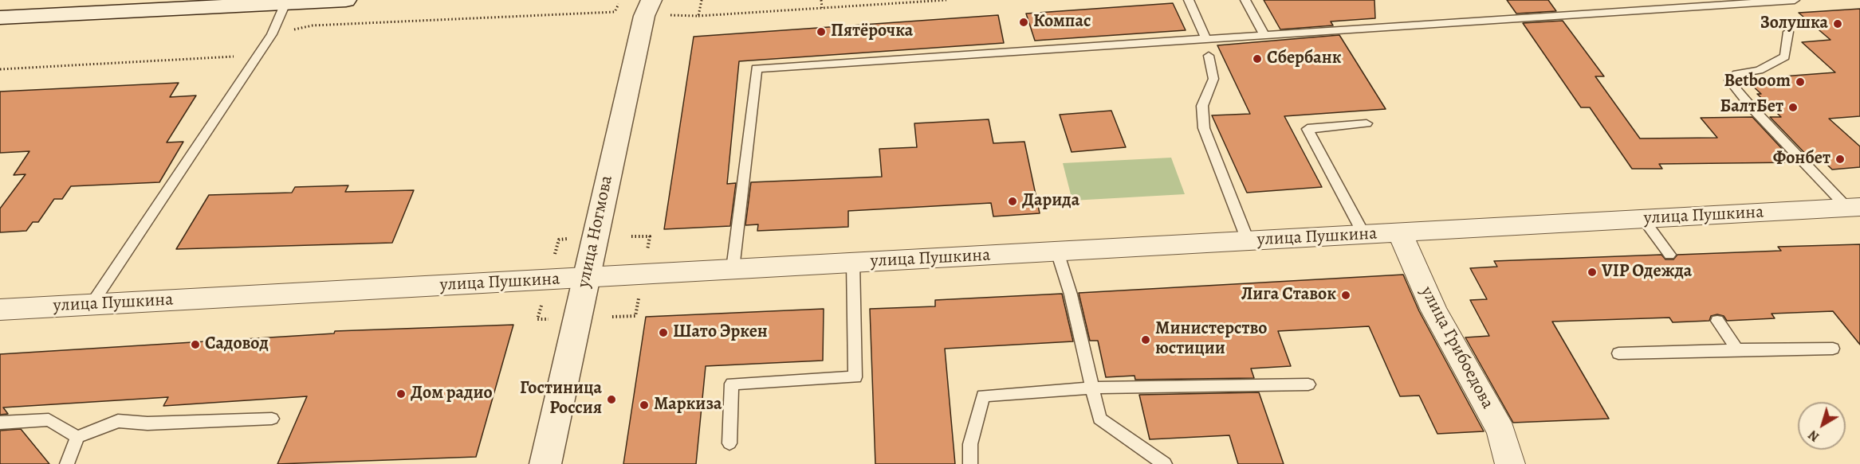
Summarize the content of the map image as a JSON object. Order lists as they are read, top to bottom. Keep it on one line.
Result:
{"streets":{"street":["улица Пушкина","улица Ногмова","улица Грибоедова"]},"crossings":[["улица Пушкина","улица Ногмова"],["улица Пушкина","улица Грибоедова"]],"places":["Компас","Золушка","Пятёрочка","Сбербанк","Betboom","БалтБет","Фонбет","Дарида","VIP Одежда","Лига Ставок","Шато Эркен","Министерство юстиции","Садовод","Дом радио","Гостиница Россия","Маркиза"],"north":"bottom left"}
